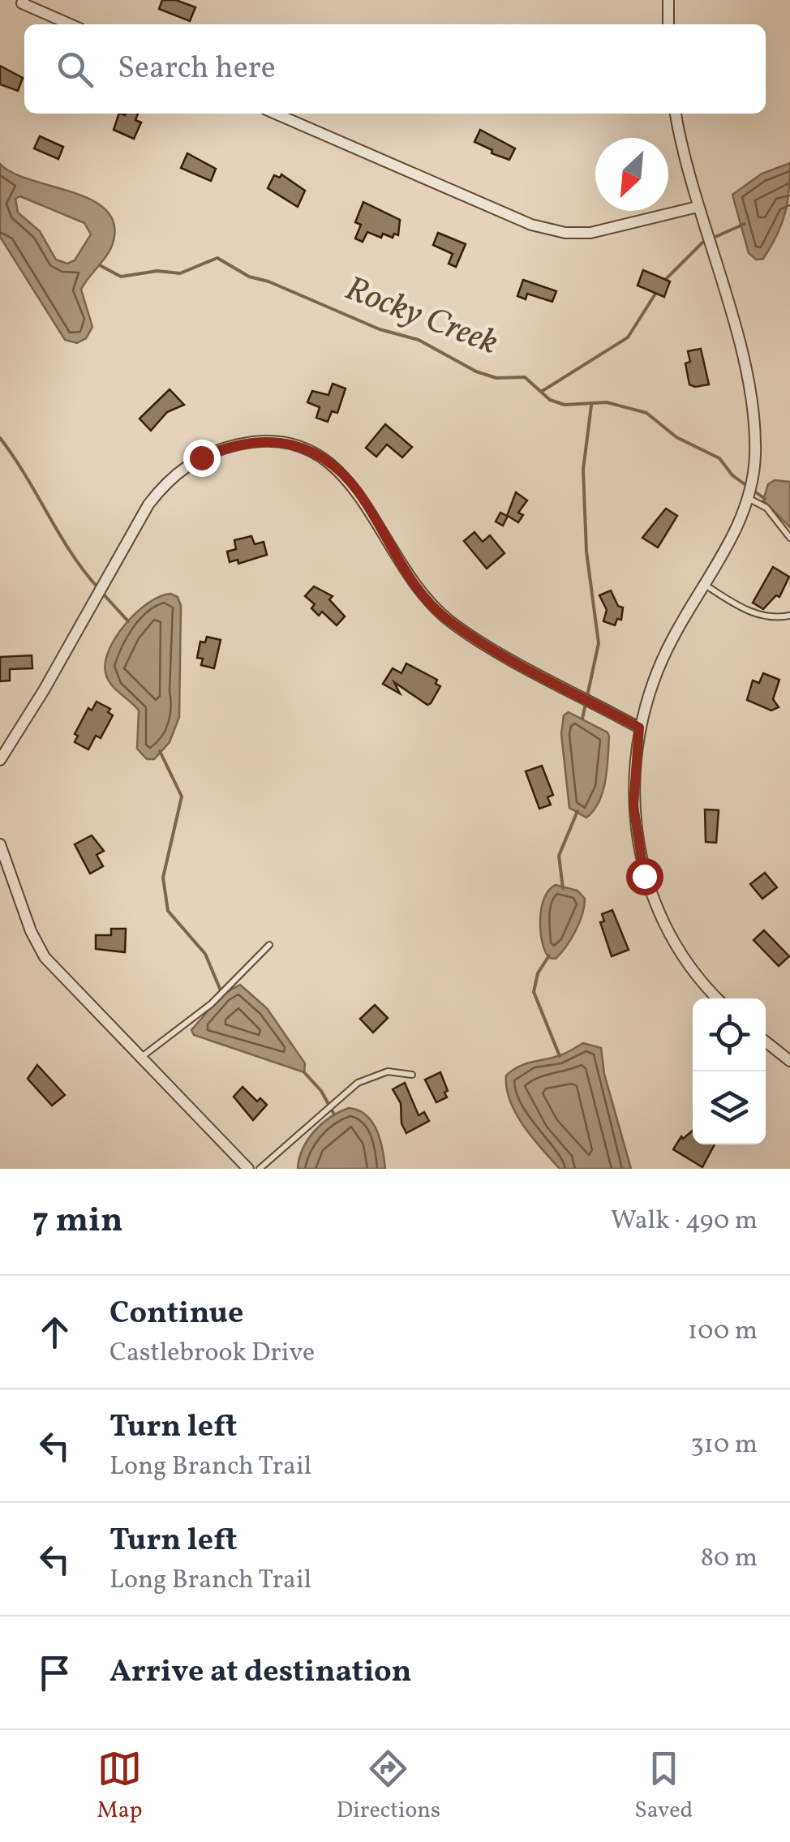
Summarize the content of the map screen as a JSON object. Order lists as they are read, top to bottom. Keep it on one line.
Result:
{"water":["Rocky Creek"],"north":"bottom left","page":{"search":"Search here","heading":["7 min","Walk · 490 m"],"list":[["Continue","Castlebrook Drive","100 m"],["Turn left","Long Branch Trail","310 m"],["Turn left","Long Branch Trail","80 m"],"Arrive at destination"],"nav":["Map","Directions","Saved"]}}
